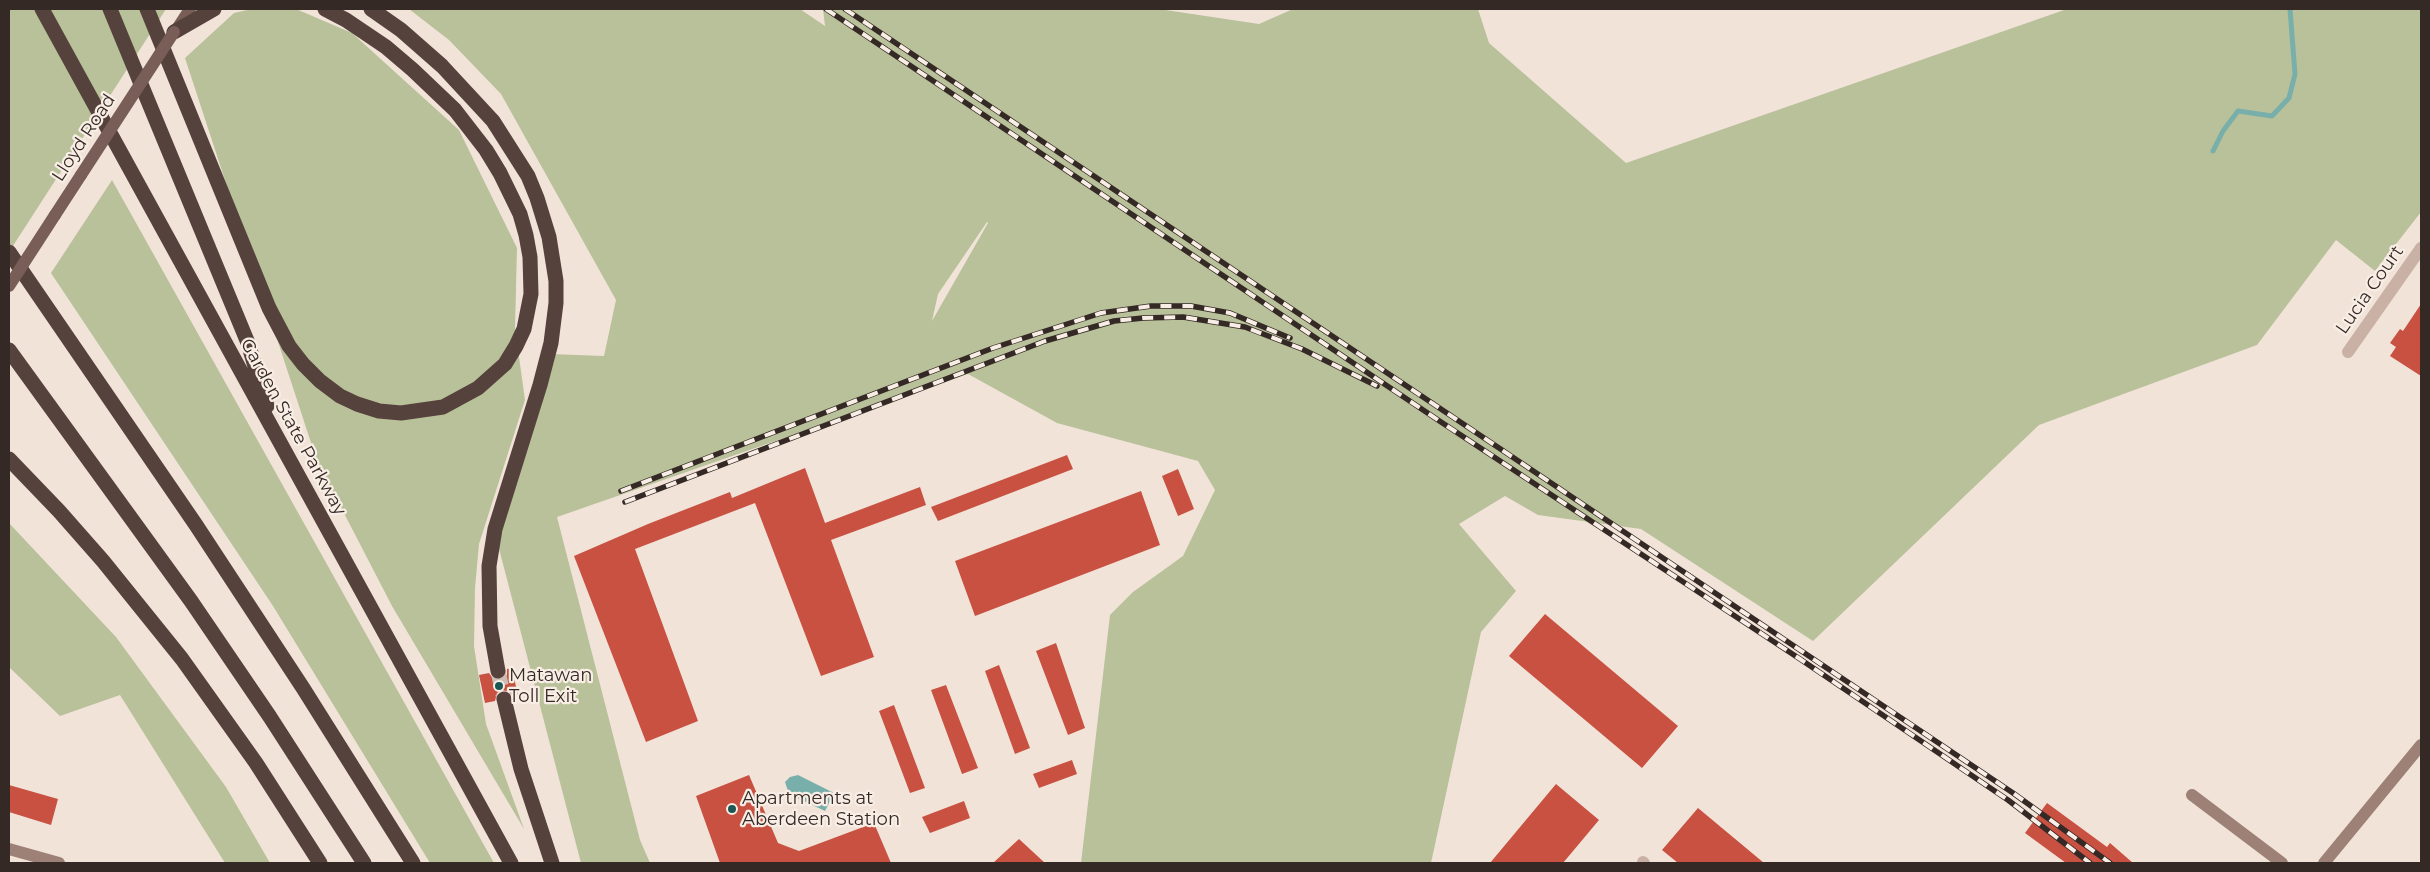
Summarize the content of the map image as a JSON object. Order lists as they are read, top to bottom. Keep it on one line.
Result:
{"streets":{"highway":["Garden State Parkway"],"main road":["Lloyd Road"],"street":["Lucia Court"]},"places":["Matawan Toll Exit","Apartments at Aberdeen Station"]}
